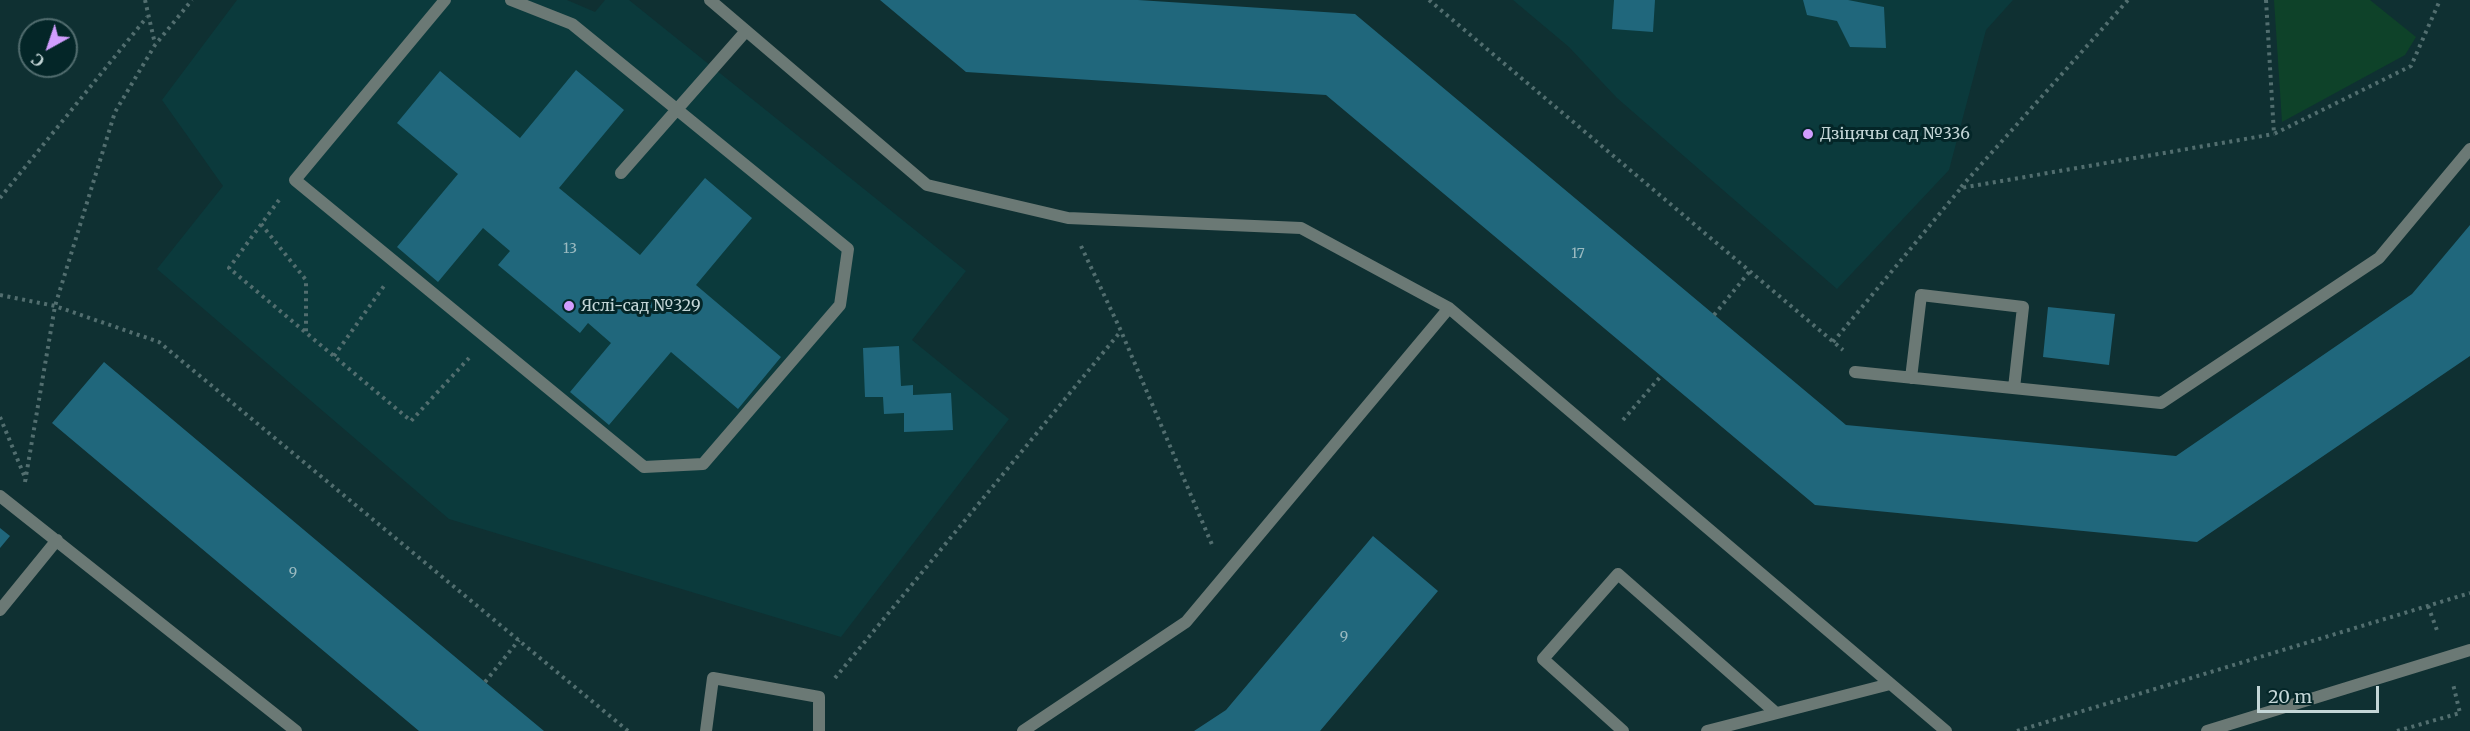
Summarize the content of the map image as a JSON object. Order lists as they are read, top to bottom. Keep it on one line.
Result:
{"places":["Дзіцячы сад №336","Яслі-сад №329"],"house_numbers":["13","17","9","9"],"scale_bar":"20 m","north":"bottom left"}
